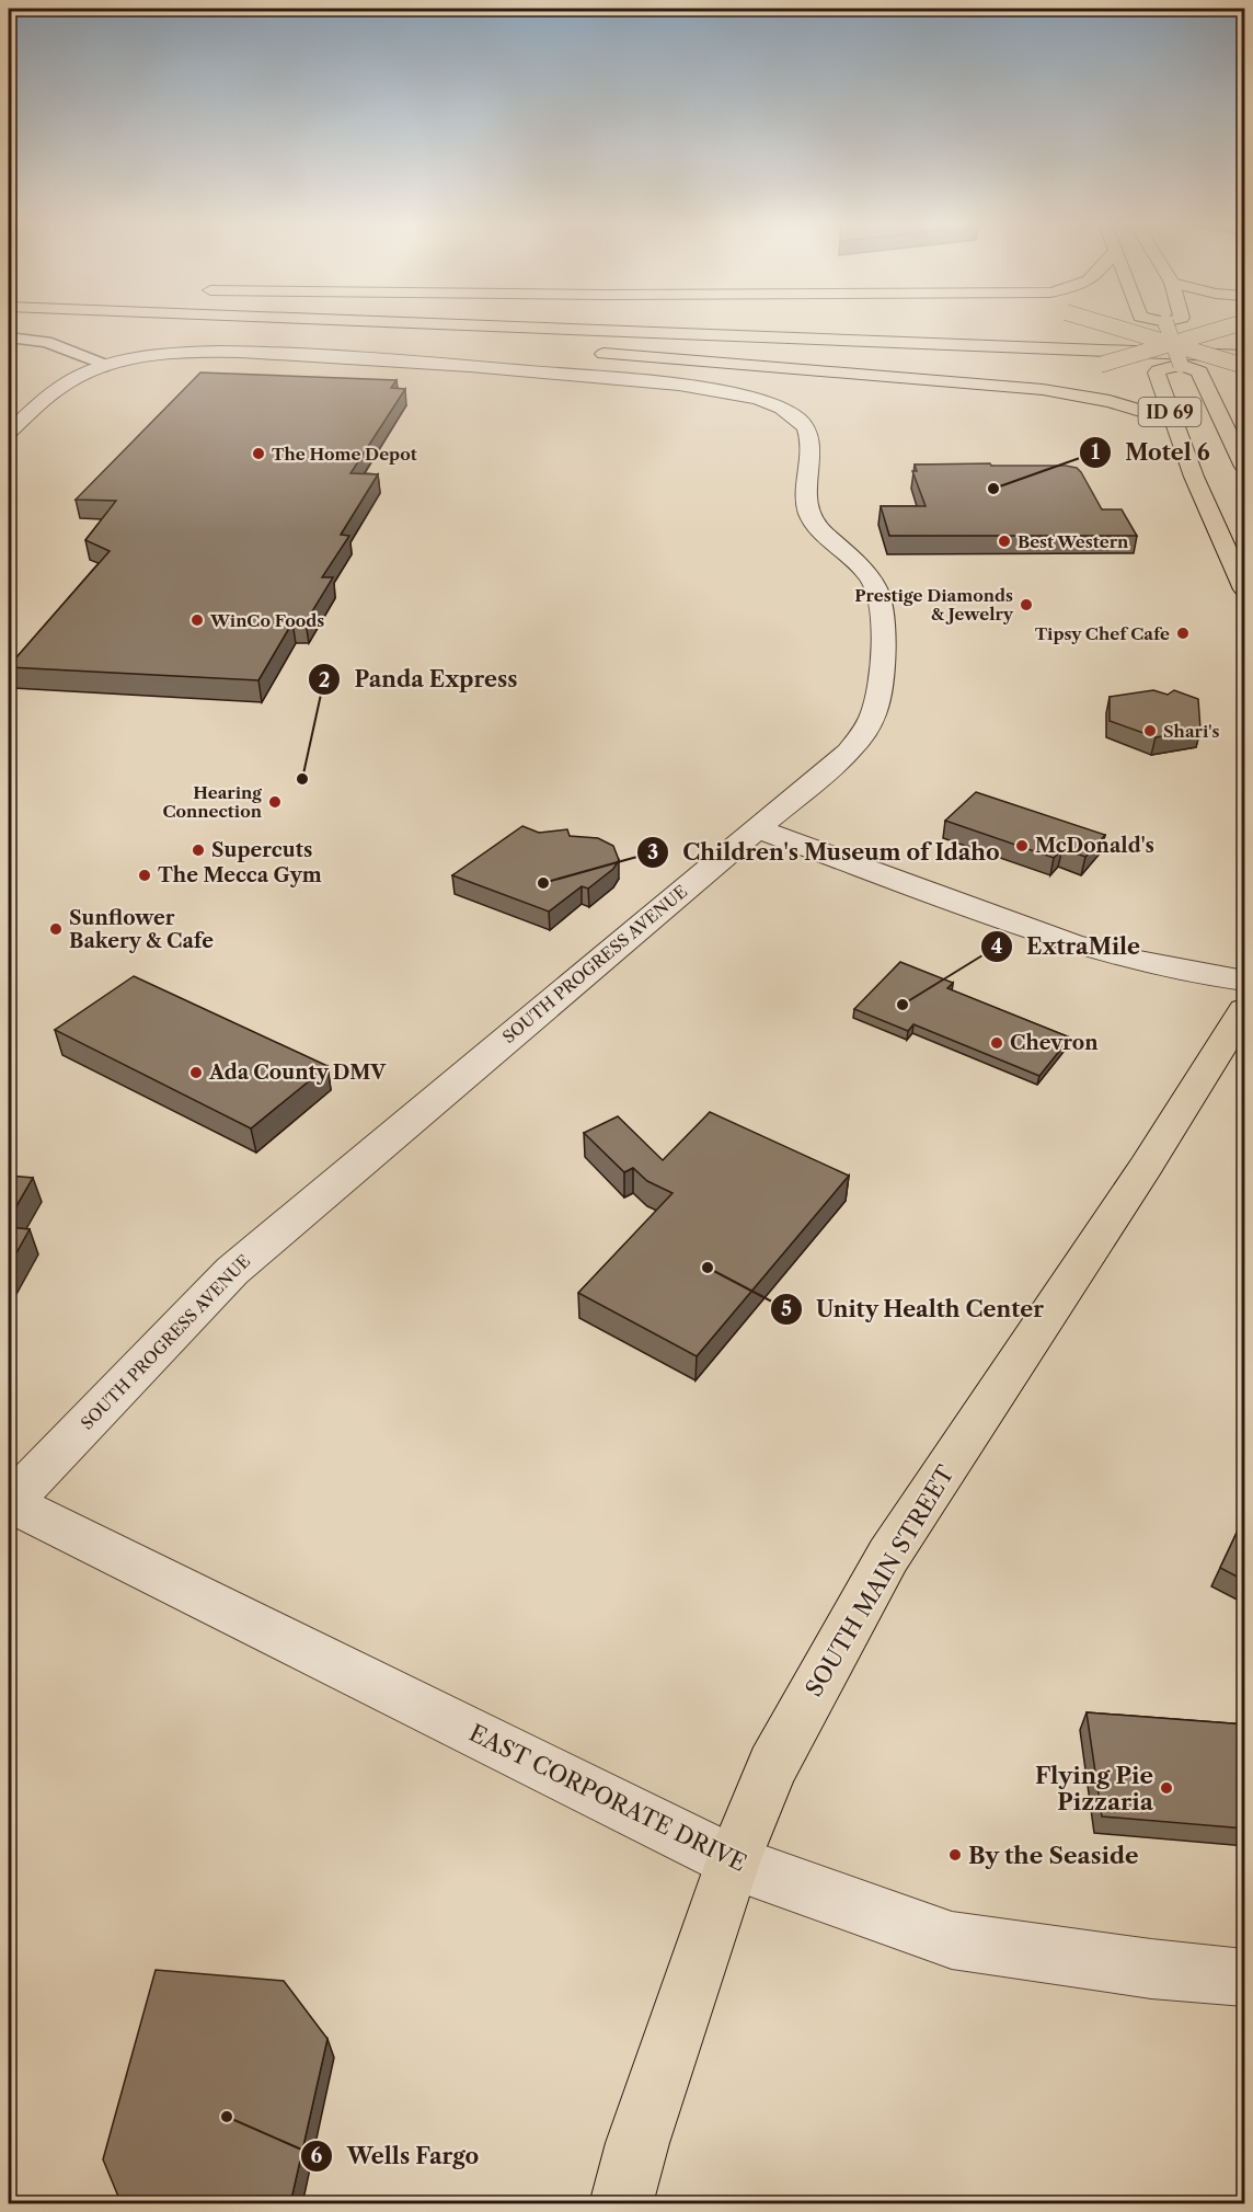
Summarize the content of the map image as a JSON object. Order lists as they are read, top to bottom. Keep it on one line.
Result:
{"streets":{"main road":["ID 69","SOUTH MAIN STREET"],"street":["SOUTH PROGRESS AVENUE","EAST CORPORATE DRIVE"]},"crossings":[["SOUTH PROGRESS AVENUE","EAST CORPORATE DRIVE"],["SOUTH MAIN STREET","EAST CORPORATE DRIVE"]],"places":["The Home Depot","Motel 6","Best Western","Prestige Diamonds & Jewelry","WinCo Foods","Tipsy Chef Cafe","Shari's","Panda Express","Hearing Connection","McDonald's","Supercuts","The Mecca Gym","Children's Museum of Idaho","Sunflower Bakery & Cafe","ExtraMile","Chevron","Ada County DMV","Unity Health Center","Flying Pie Pizzaria","By the Seaside","Wells Fargo"]}
